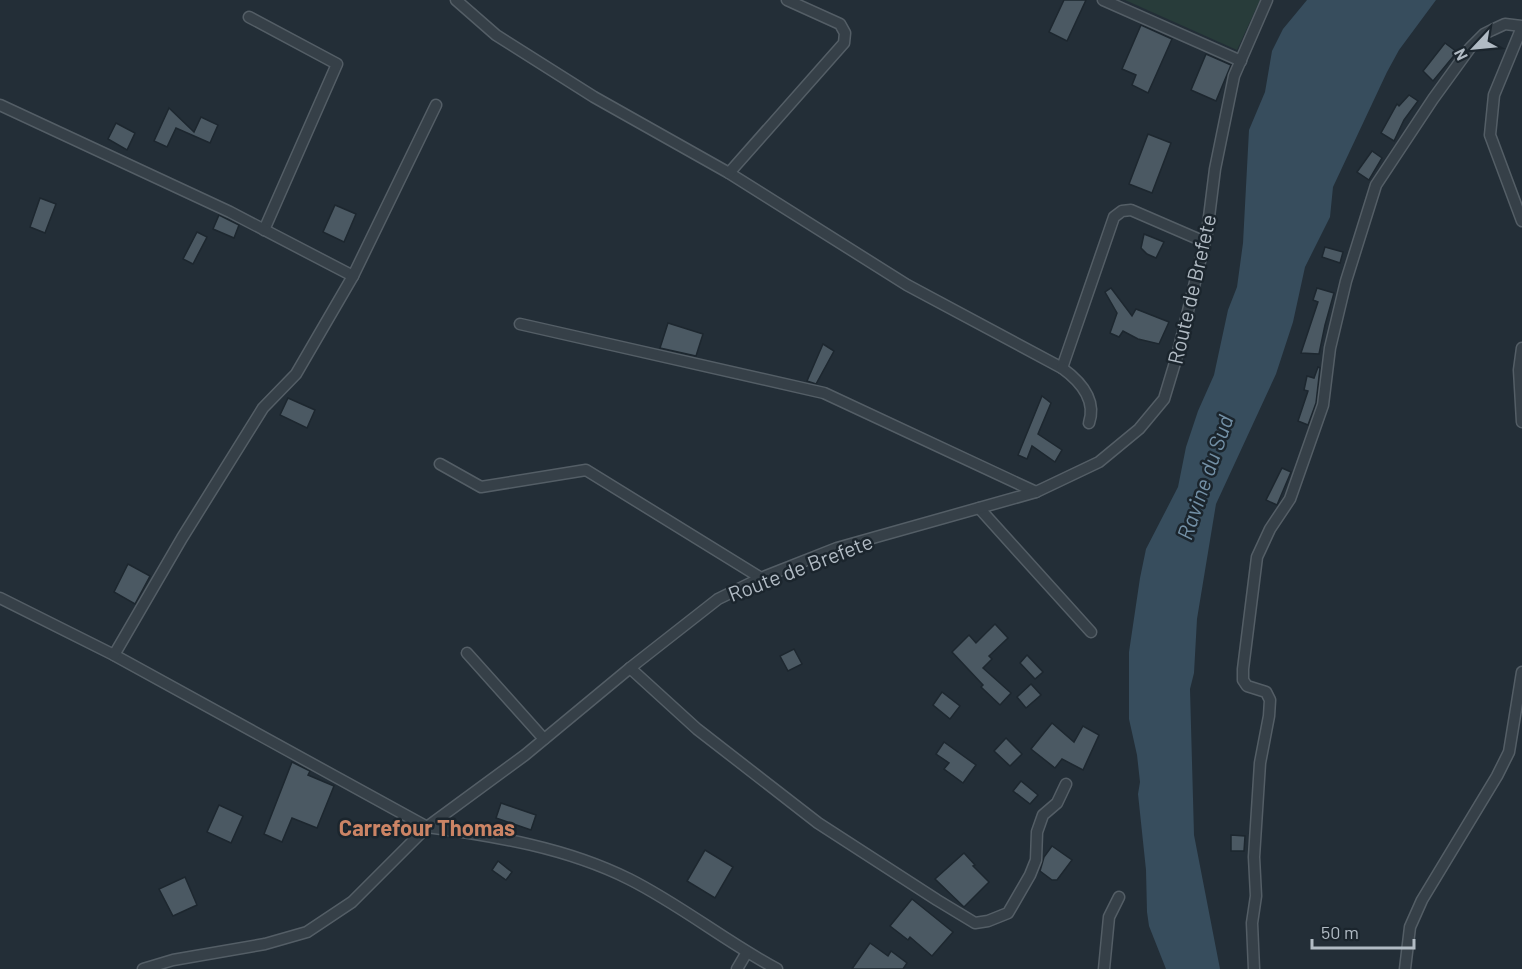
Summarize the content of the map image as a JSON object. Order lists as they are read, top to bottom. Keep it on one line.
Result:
{"streets":{"street":["Route de Brefete"]},"districts":["Carrefour Thomas"],"water":["Ravine du Sud"],"scale_bar":"50 m","north":"bottom left"}
